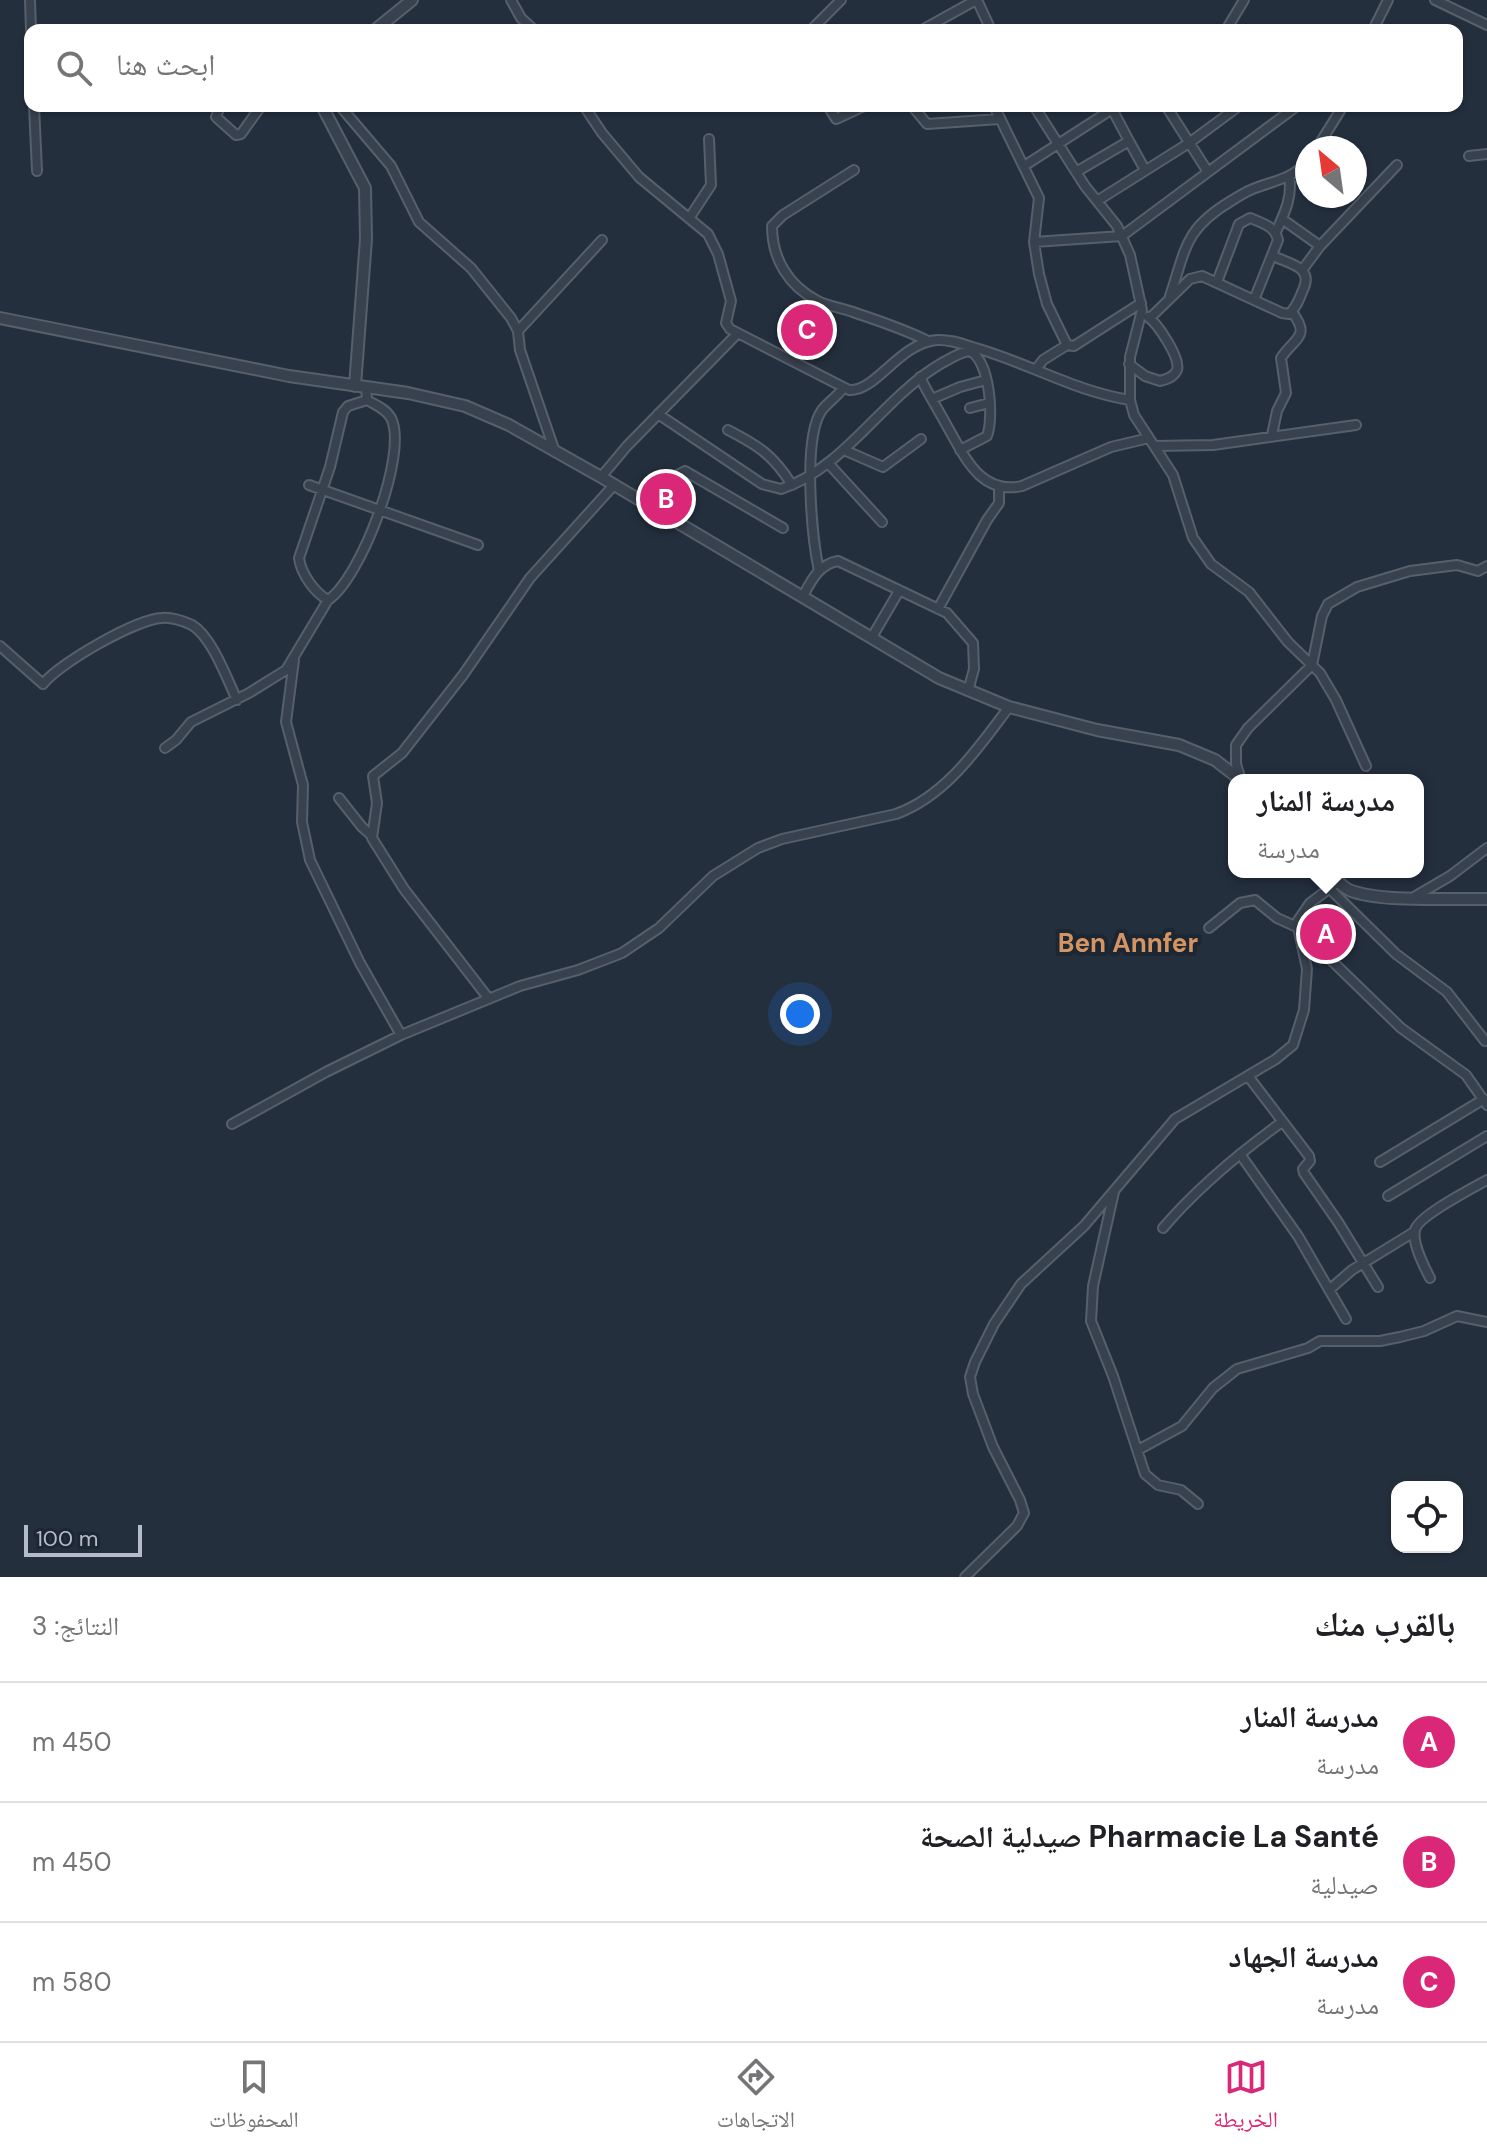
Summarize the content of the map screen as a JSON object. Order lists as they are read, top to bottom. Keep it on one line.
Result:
{"districts":["Ben Annfer"],"scale_bar":"100 m","north":"top left","page":{"search":"ابحث هنا","pins":["C","B","A"],"popup":["مدرسة المنار","مدرسة"],"scale":"100 m","heading":["بالقرب منك","النتائج: 3"],"list":[{"mark":"A","name":"مدرسة المنار","note":"مدرسة","value":"450 m"},{"mark":"B","name":"Pharmacie La Santé صيدلية الصحة","note":"صيدلية","value":"450 m"},{"mark":"C","name":"مدرسة الجهاد","note":"مدرسة","value":"580 m"}],"nav":["الخريطة","الاتجاهات","المحفوظات"]}}
